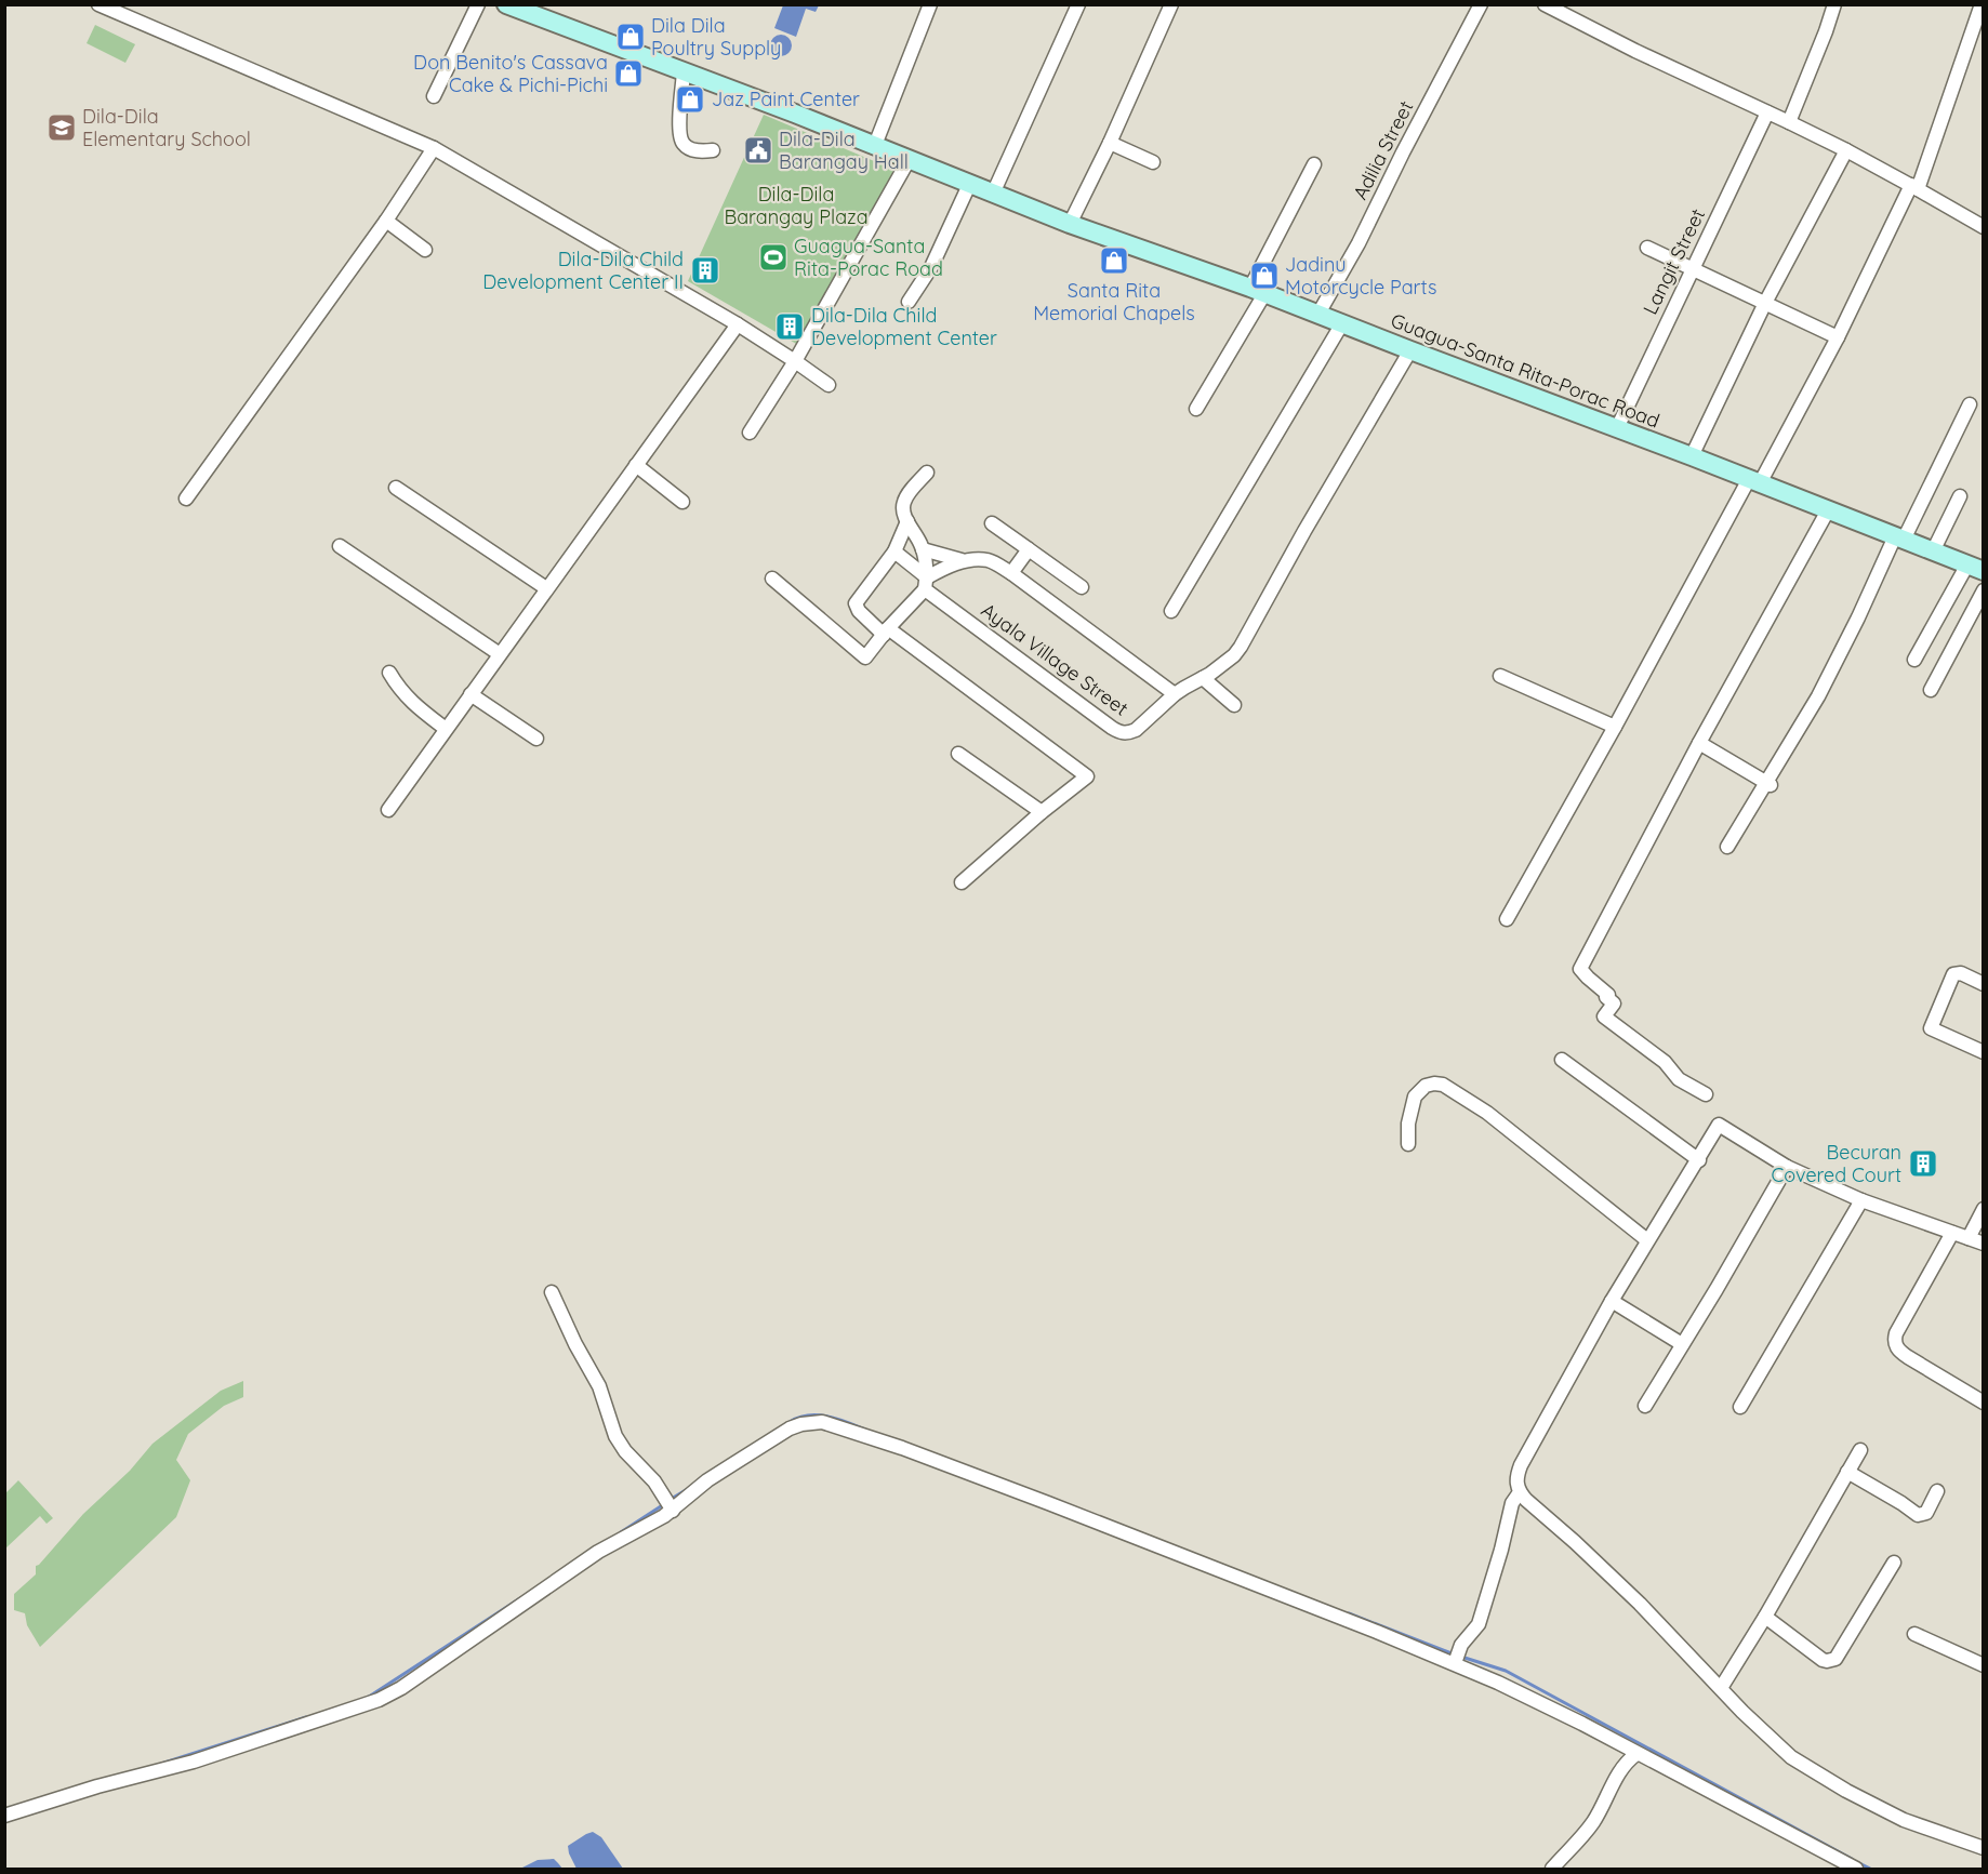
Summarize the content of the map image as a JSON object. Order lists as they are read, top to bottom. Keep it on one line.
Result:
{"streets":{"main road":["Guagua-Santa Rita-Porac Road"],"street":["Adilia Street","Langit Street","Ayala Village Street"]},"crossings":[["Adilia Street","Guagua-Santa Rita-Porac Road"],["Langit Street","Guagua-Santa Rita-Porac Road"],["Guagua-Santa Rita-Porac Road","Ayala Village Street"]],"parks":["Dila-Dila Barangay Plaza"],"places":{"shop":["Dila Dila Poultry Supply","Don Benito's Cassava Cake & Pichi-Pichi","Jaz Paint Center","Santa Rita Memorial Chapels","Jadinu Motorcycle Parts"],"school or university":["Dila-Dila Elementary School"],"public building":["Dila-Dila Barangay Hall"],"sports":["Guagua-Santa Rita-Porac Road"],"building":["Dila-Dila Child Development Center II","Dila-Dila Child Development Center","Becuran Covered Court"]}}
